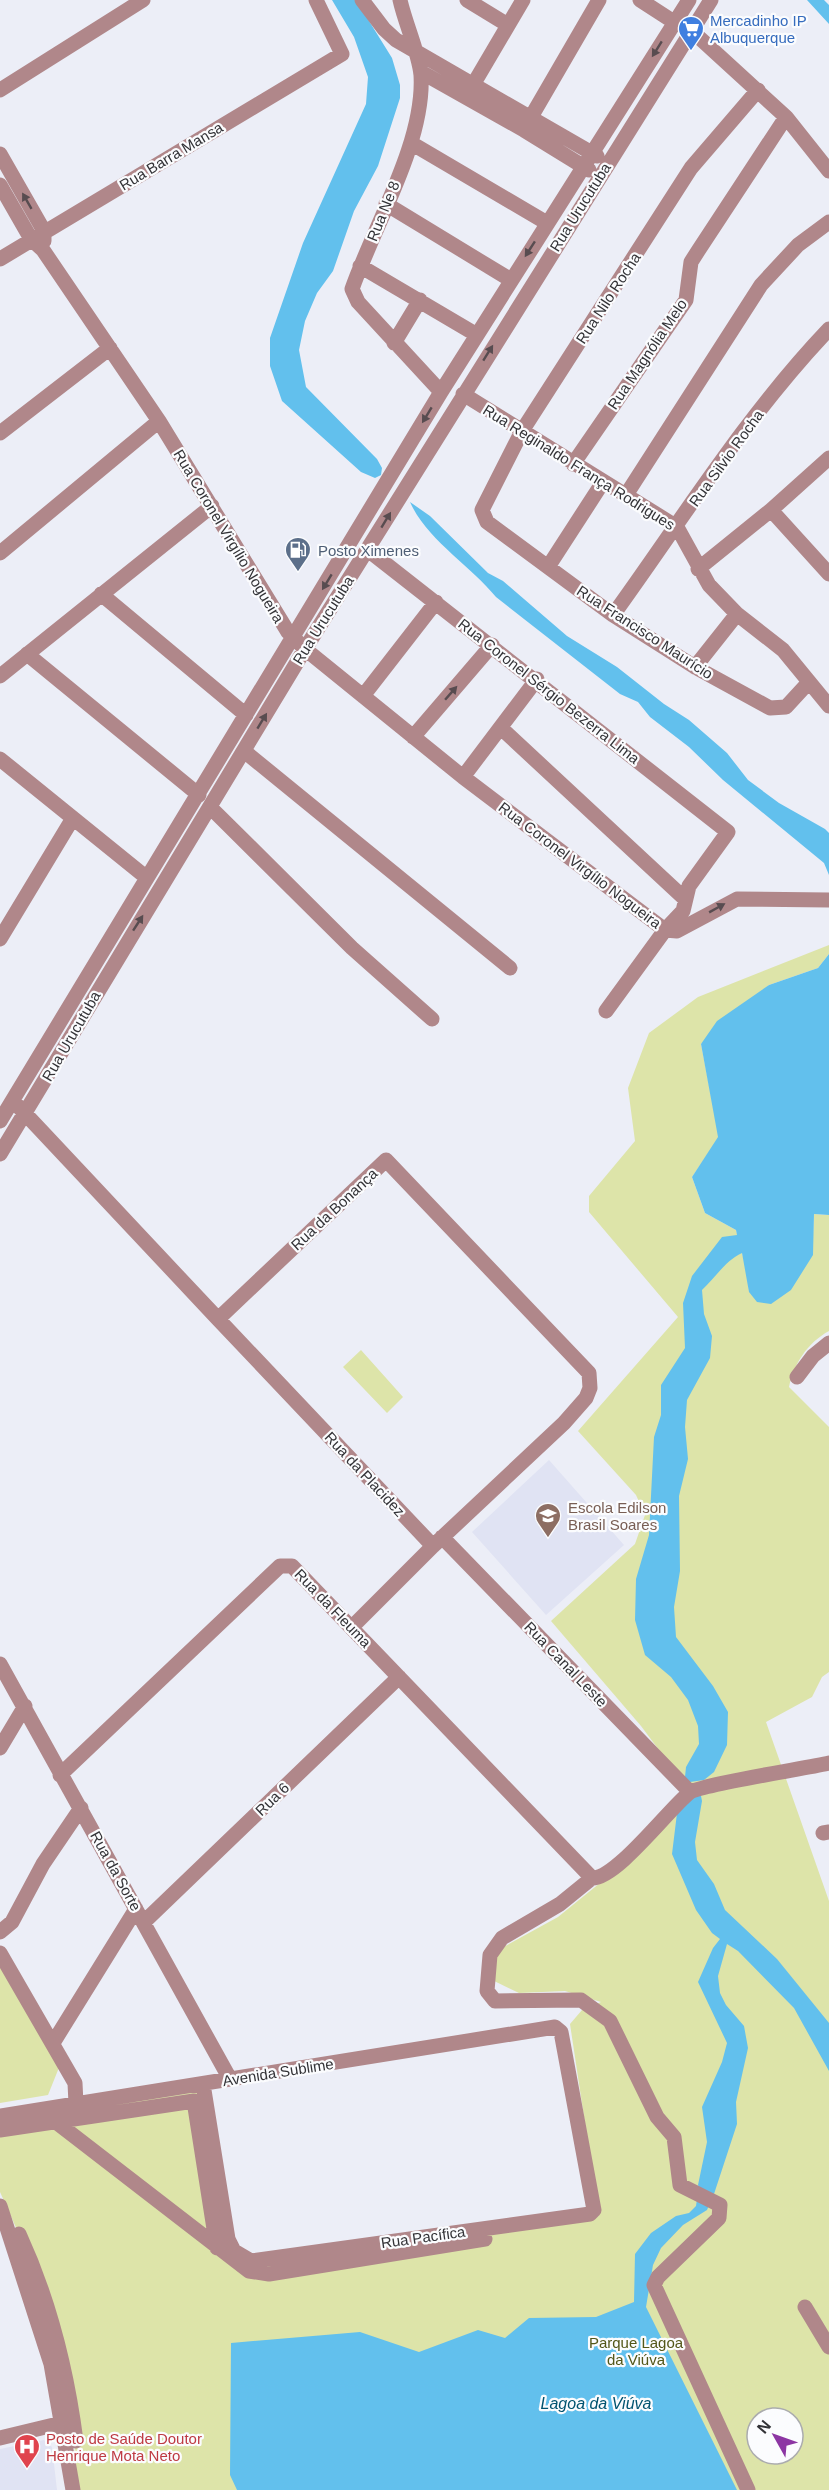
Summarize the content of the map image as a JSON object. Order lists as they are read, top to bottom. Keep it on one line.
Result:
{"streets":{"street":["Rua Barra Mansa","Rua Urucutuba","Rua Ne 8","Rua Nilo Rocha","Rua Magnólia Melo","Rua Silvio Rocha","Rua Reginaldo França Rodrigues","Rua Coronel Virgílio Nogueira","Rua Francisco Maurício","Rua Coronel Sérgio Bezerra Lima","Rua da Bonança","Rua da Placidez","Rua da Fleuma","Rua Canal Leste","Rua 6","Rua da Sorte","Avenida Sublime","Rua Pacífica"]},"crossings":[["Rua Barra Mansa","Rua Coronel Virgílio Nogueira"],["Rua Urucutuba","Rua Ne 8"],["Rua Urucutuba","Rua Reginaldo França Rodrigues"],["Rua Urucutuba","Rua Coronel Virgílio Nogueira"],["Rua Urucutuba","Rua Coronel Sérgio Bezerra Lima"],["Rua Nilo Rocha","Rua Reginaldo França Rodrigues"],["Rua Nilo Rocha","Rua Francisco Maurício"],["Rua Magnólia Melo","Rua Reginaldo França Rodrigues"],["Rua Silvio Rocha","Rua Reginaldo França Rodrigues"],["Rua Silvio Rocha","Rua Francisco Maurício"],["Rua Reginaldo França Rodrigues","Rua Francisco Maurício"],["Rua da Bonança","Rua da Placidez"],["Rua da Bonança","Rua Canal Leste"],["Rua da Placidez","Rua Canal Leste"],["Rua da Fleuma","Rua 6"],["Rua da Fleuma","Rua da Sorte"],["Rua 6","Rua da Sorte"],["Rua da Sorte","Avenida Sublime"],["Avenida Sublime","Rua Pacífica"]],"water":["Lagoa da Viúva"],"parks":["Parque Lagoa da Viúva"],"places":{"supermarket":["Mercadinho IP Albuquerque"],"fuel station":["Posto Ximenes"],"school or university":["Escola Edilson Brasil Soares"],"hospital":["Posto de Saúde Doutor Henrique Mota Neto"]},"north":"top left"}
